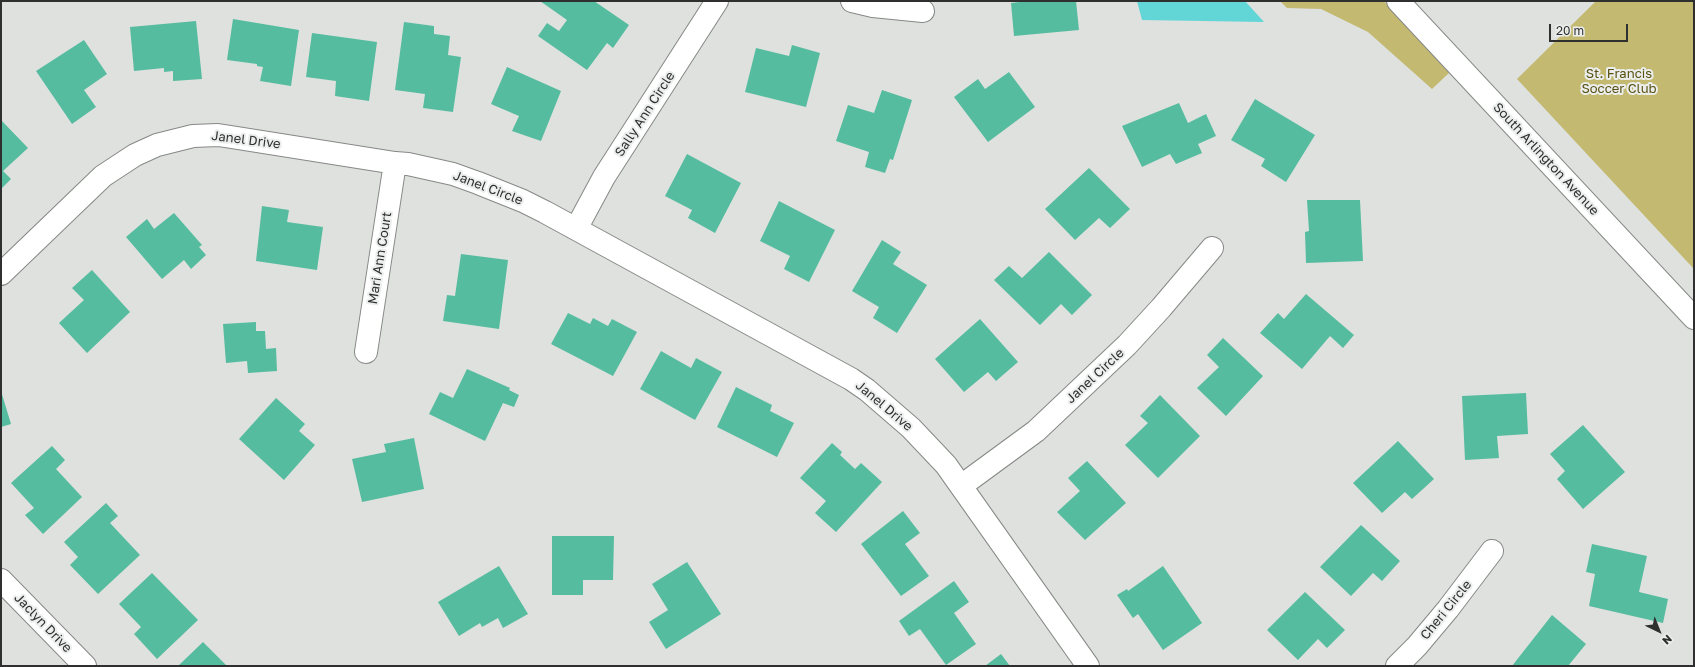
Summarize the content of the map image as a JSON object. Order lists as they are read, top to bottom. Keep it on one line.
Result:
{"streets":{"street":["Sally Ann Circle","Janel Drive","South Arlington Avenue","Janel Circle","Mari Ann Court","Cheri Circle","Jaclyn Drive"]},"crossings":[["Sally Ann Circle","Janel Drive"],["Sally Ann Circle","Janel Circle"],["Janel Drive","Janel Circle"],["Janel Drive","Mari Ann Court"],["Janel Circle","Mari Ann Court"]],"parks":["St. Francis Soccer Club"],"scale_bar":"20 m","north":"bottom right"}
